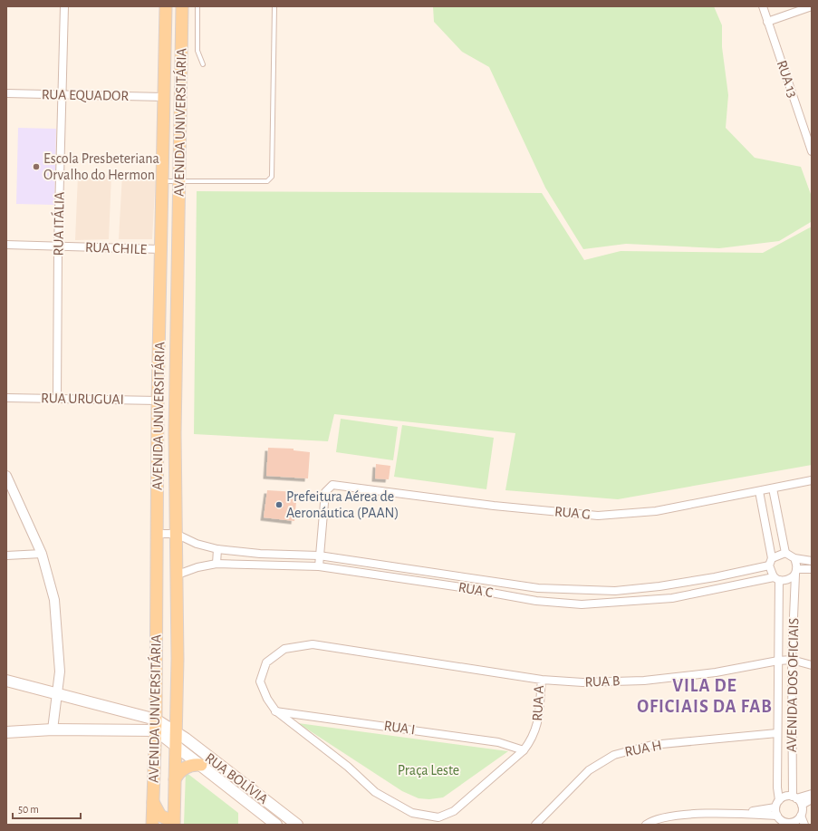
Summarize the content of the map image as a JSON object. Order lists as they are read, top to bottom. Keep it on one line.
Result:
{"streets":{"main road":["AVENIDA UNIVERSITÁRIA","RUA BOLÍVIA"],"street":["RUA 13","RUA EQUADOR","RUA ITÁLIA","RUA CHILE","RUA URUGUAI","RUA G","RUA C","RUA B","AVENIDA DOS OFICIAIS","RUA A","RUA I","RUA H"]},"crossings":[["RUA EQUADOR","AVENIDA UNIVERSITÁRIA"],["RUA EQUADOR","RUA ITÁLIA"],["AVENIDA UNIVERSITÁRIA","RUA CHILE"],["AVENIDA UNIVERSITÁRIA","RUA URUGUAI"],["AVENIDA UNIVERSITÁRIA","RUA C"],["AVENIDA UNIVERSITÁRIA","RUA BOLÍVIA"],["RUA ITÁLIA","RUA CHILE"],["RUA ITÁLIA","RUA URUGUAI"],["RUA G","RUA C"],["RUA C","AVENIDA DOS OFICIAIS"],["RUA B","AVENIDA DOS OFICIAIS"],["RUA B","RUA A"],["AVENIDA DOS OFICIAIS","RUA H"],["RUA A","RUA I"]],"districts":["VILA DE OFICIAIS DA FAB"],"parks":["Praça Leste"],"places":["Escola Presbeteriana Orvalho do Hermon","Prefeitura Aérea de Aeronáutica (PAAN)"],"scale_bar":"50 m"}
